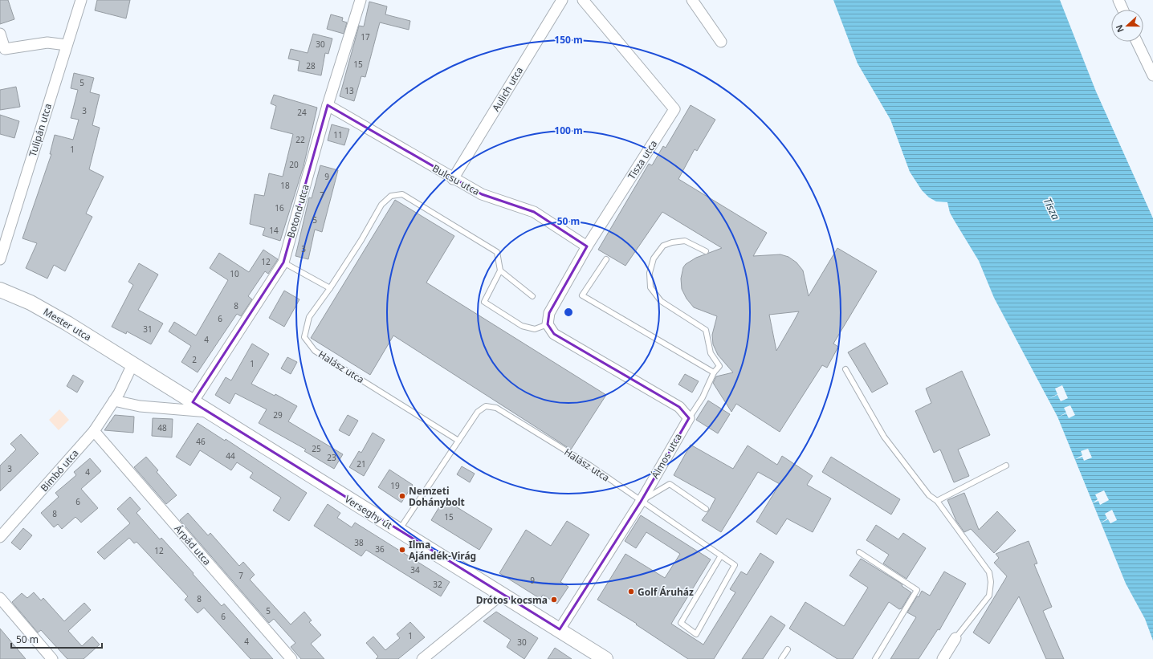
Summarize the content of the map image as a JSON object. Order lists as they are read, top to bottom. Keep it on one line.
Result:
{"streets":{"main road":["Mester utca","Verseghy út"],"street":["Aulich utca","Tulipán utca","Tisza utca","Bulcsu utca","Botond utca","Álmos utca","Bimbó utca","Árpád utca"],"lane":["Halász utca"]},"crossings":[["Aulich utca","Bulcsu utca"],["Tisza utca","Bulcsu utca"],["Bulcsu utca","Botond utca"],["Botond utca","Verseghy út"],["Mester utca","Bimbó utca"],["Mester utca","Verseghy út"],["Halász utca","Álmos utca"],["Halász utca","Verseghy út"],["Álmos utca","Verseghy út"],["Bimbó utca","Verseghy út"],["Bimbó utca","Árpád utca"]],"water":["Tisza"],"places":["Nemzeti Dohánybolt","Ilma Ajándék-Virág","Golf Áruház","Drótos kocsma"],"house_numbers":["17","30","15","28","5","13","3","24","11","22","1","20","9","18","7","16","5","14","3","12","10","8","6","31","4","2","1","29","48","46","25","44","23","21","3","4","19","6","8","15","38","36","12","34","7","9","32","8","5","6","1","4","30"],"scale_bar":"50 m","north":"left","rings":["150 m","100 m","50 m"]}
